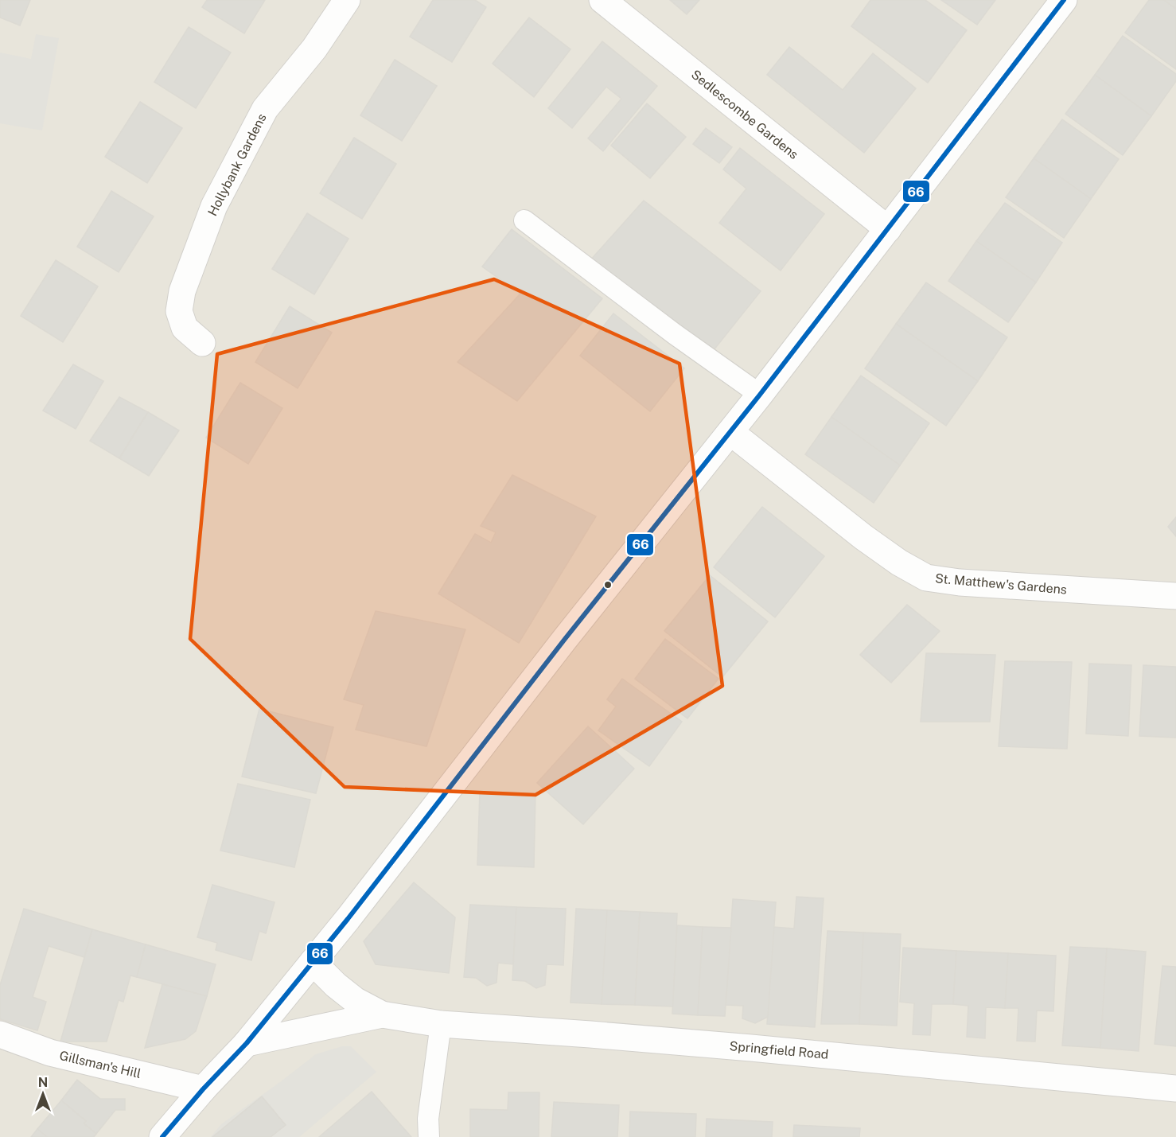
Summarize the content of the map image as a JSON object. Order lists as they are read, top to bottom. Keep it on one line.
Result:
{"streets":{"street":["Sedlescombe Gardens","Hollybank Gardens","St. Matthew's Gardens","Springfield Road","Gillsman's Hill"]},"lines":["transit line 66"],"north":"top"}
